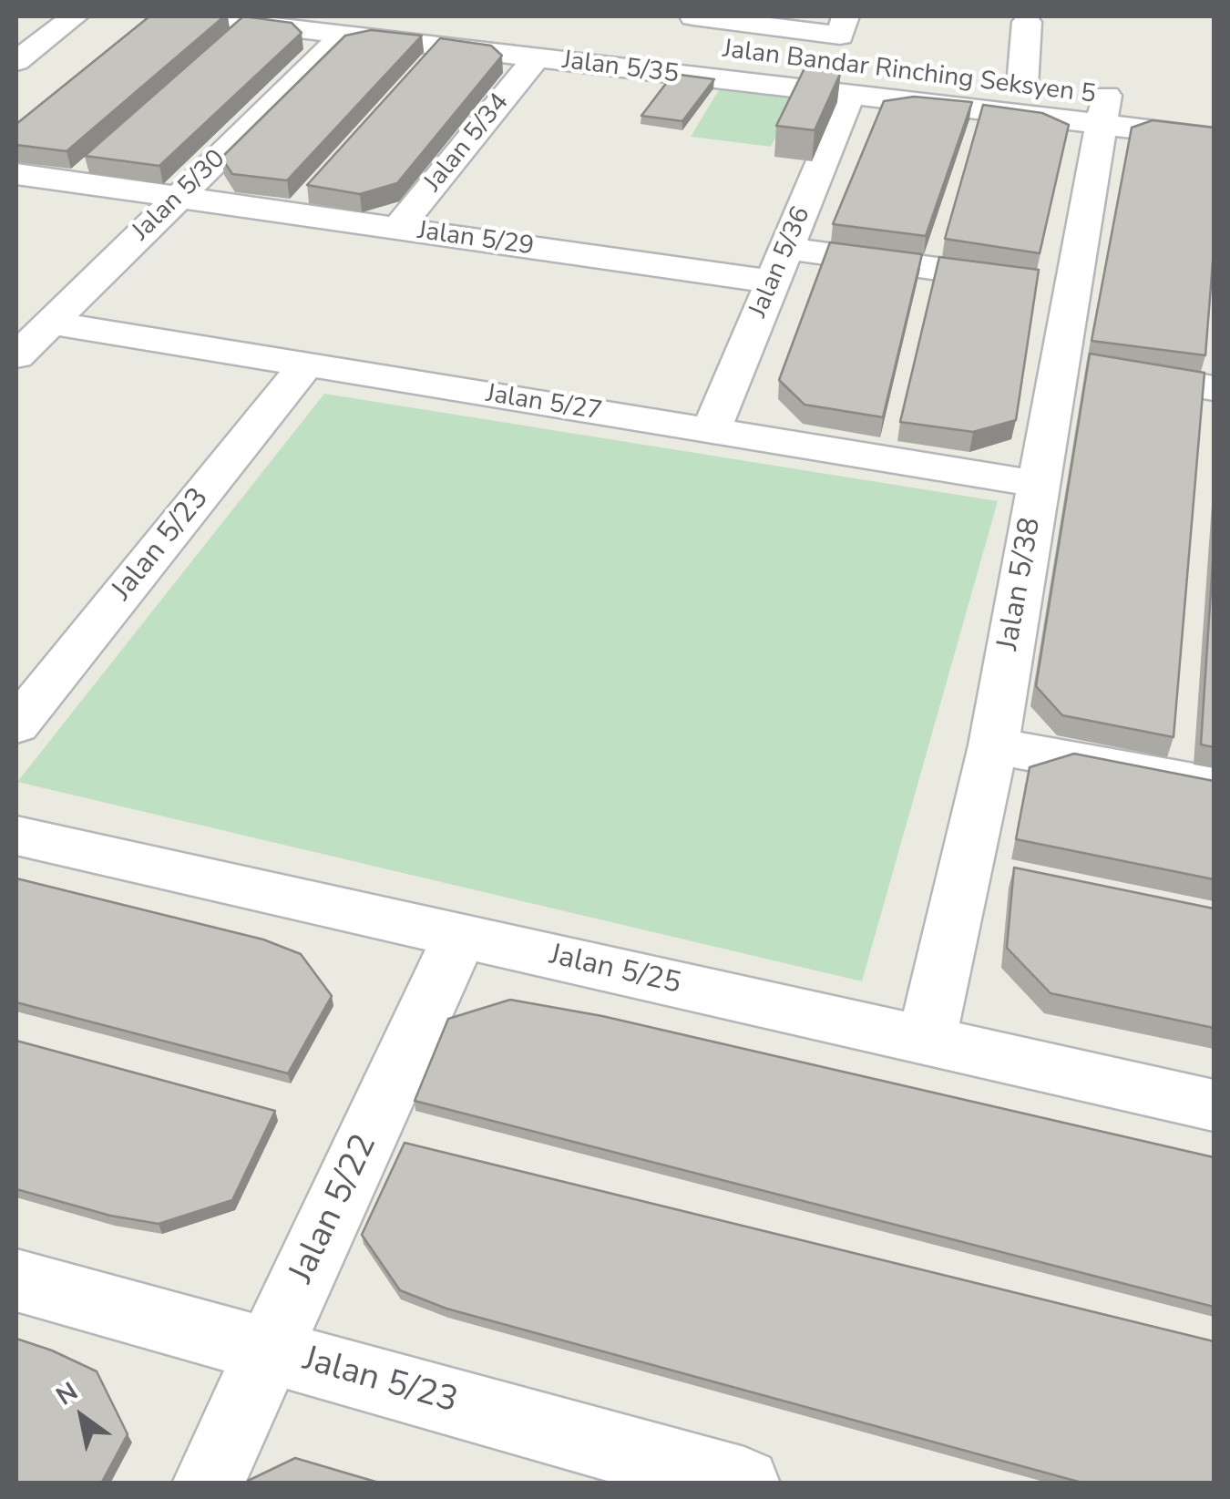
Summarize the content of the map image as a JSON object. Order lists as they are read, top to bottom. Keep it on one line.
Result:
{"streets":{"street":["Jalan 5/35","Jalan Bandar Rinching Seksyen 5","Jalan 5/34","Jalan 5/30","Jalan 5/29","Jalan 5/36","Jalan 5/27","Jalan 5/23","Jalan 5/38","Jalan 5/25","Jalan 5/22"]},"crossings":[["Jalan 5/35","Jalan Bandar Rinching Seksyen 5"],["Jalan 5/35","Jalan 5/34"],["Jalan 5/35","Jalan 5/30"],["Jalan 5/35","Jalan 5/36"],["Jalan 5/35","Jalan 5/38"],["Jalan Bandar Rinching Seksyen 5","Jalan 5/38"],["Jalan 5/34","Jalan 5/29"],["Jalan 5/30","Jalan 5/29"],["Jalan 5/30","Jalan 5/27"],["Jalan 5/29","Jalan 5/36"],["Jalan 5/36","Jalan 5/27"],["Jalan 5/27","Jalan 5/23"],["Jalan 5/27","Jalan 5/38"],["Jalan 5/23","Jalan 5/22"],["Jalan 5/38","Jalan 5/25"],["Jalan 5/25","Jalan 5/22"]],"north":"top left"}
